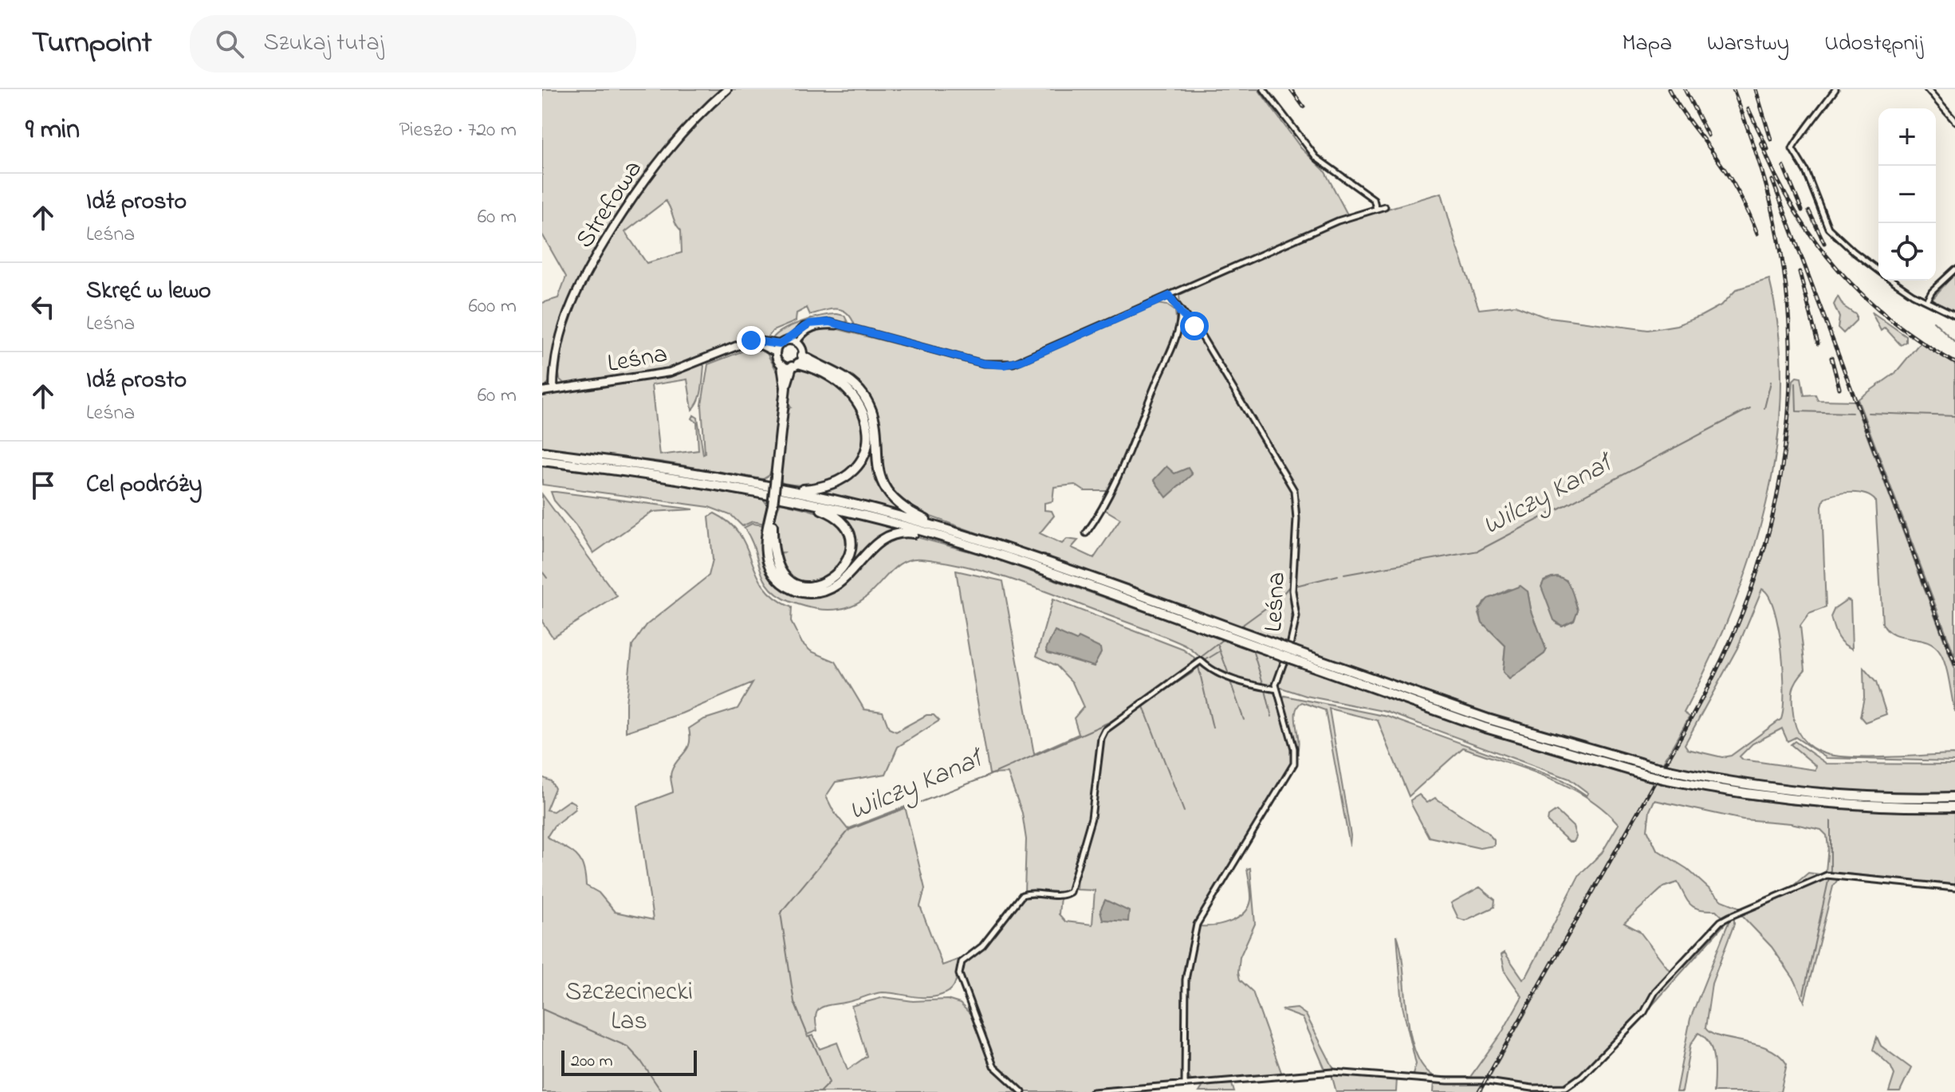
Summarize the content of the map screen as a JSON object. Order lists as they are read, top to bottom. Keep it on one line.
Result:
{"streets":{"street":["Strefowa","Leśna"]},"crossings":[["Strefowa","Leśna"]],"water":["Wilczy Kanał"],"parks":["Szczecinecki Las"],"scale_bar":"200 m","page":{"header":"Turnpoint","search":"Szukaj tutaj","nav":["Mapa","Warstwy","Udostępnij"],"heading":["9 min","Pieszo · 720 m"],"map_buttons":["+","−"],"list":[["Idź prosto","Leśna","60 m"],["Skręć w lewo","Leśna","600 m"],["Idź prosto","Leśna","60 m"],"Cel podróży"],"scale":"200 m"}}
